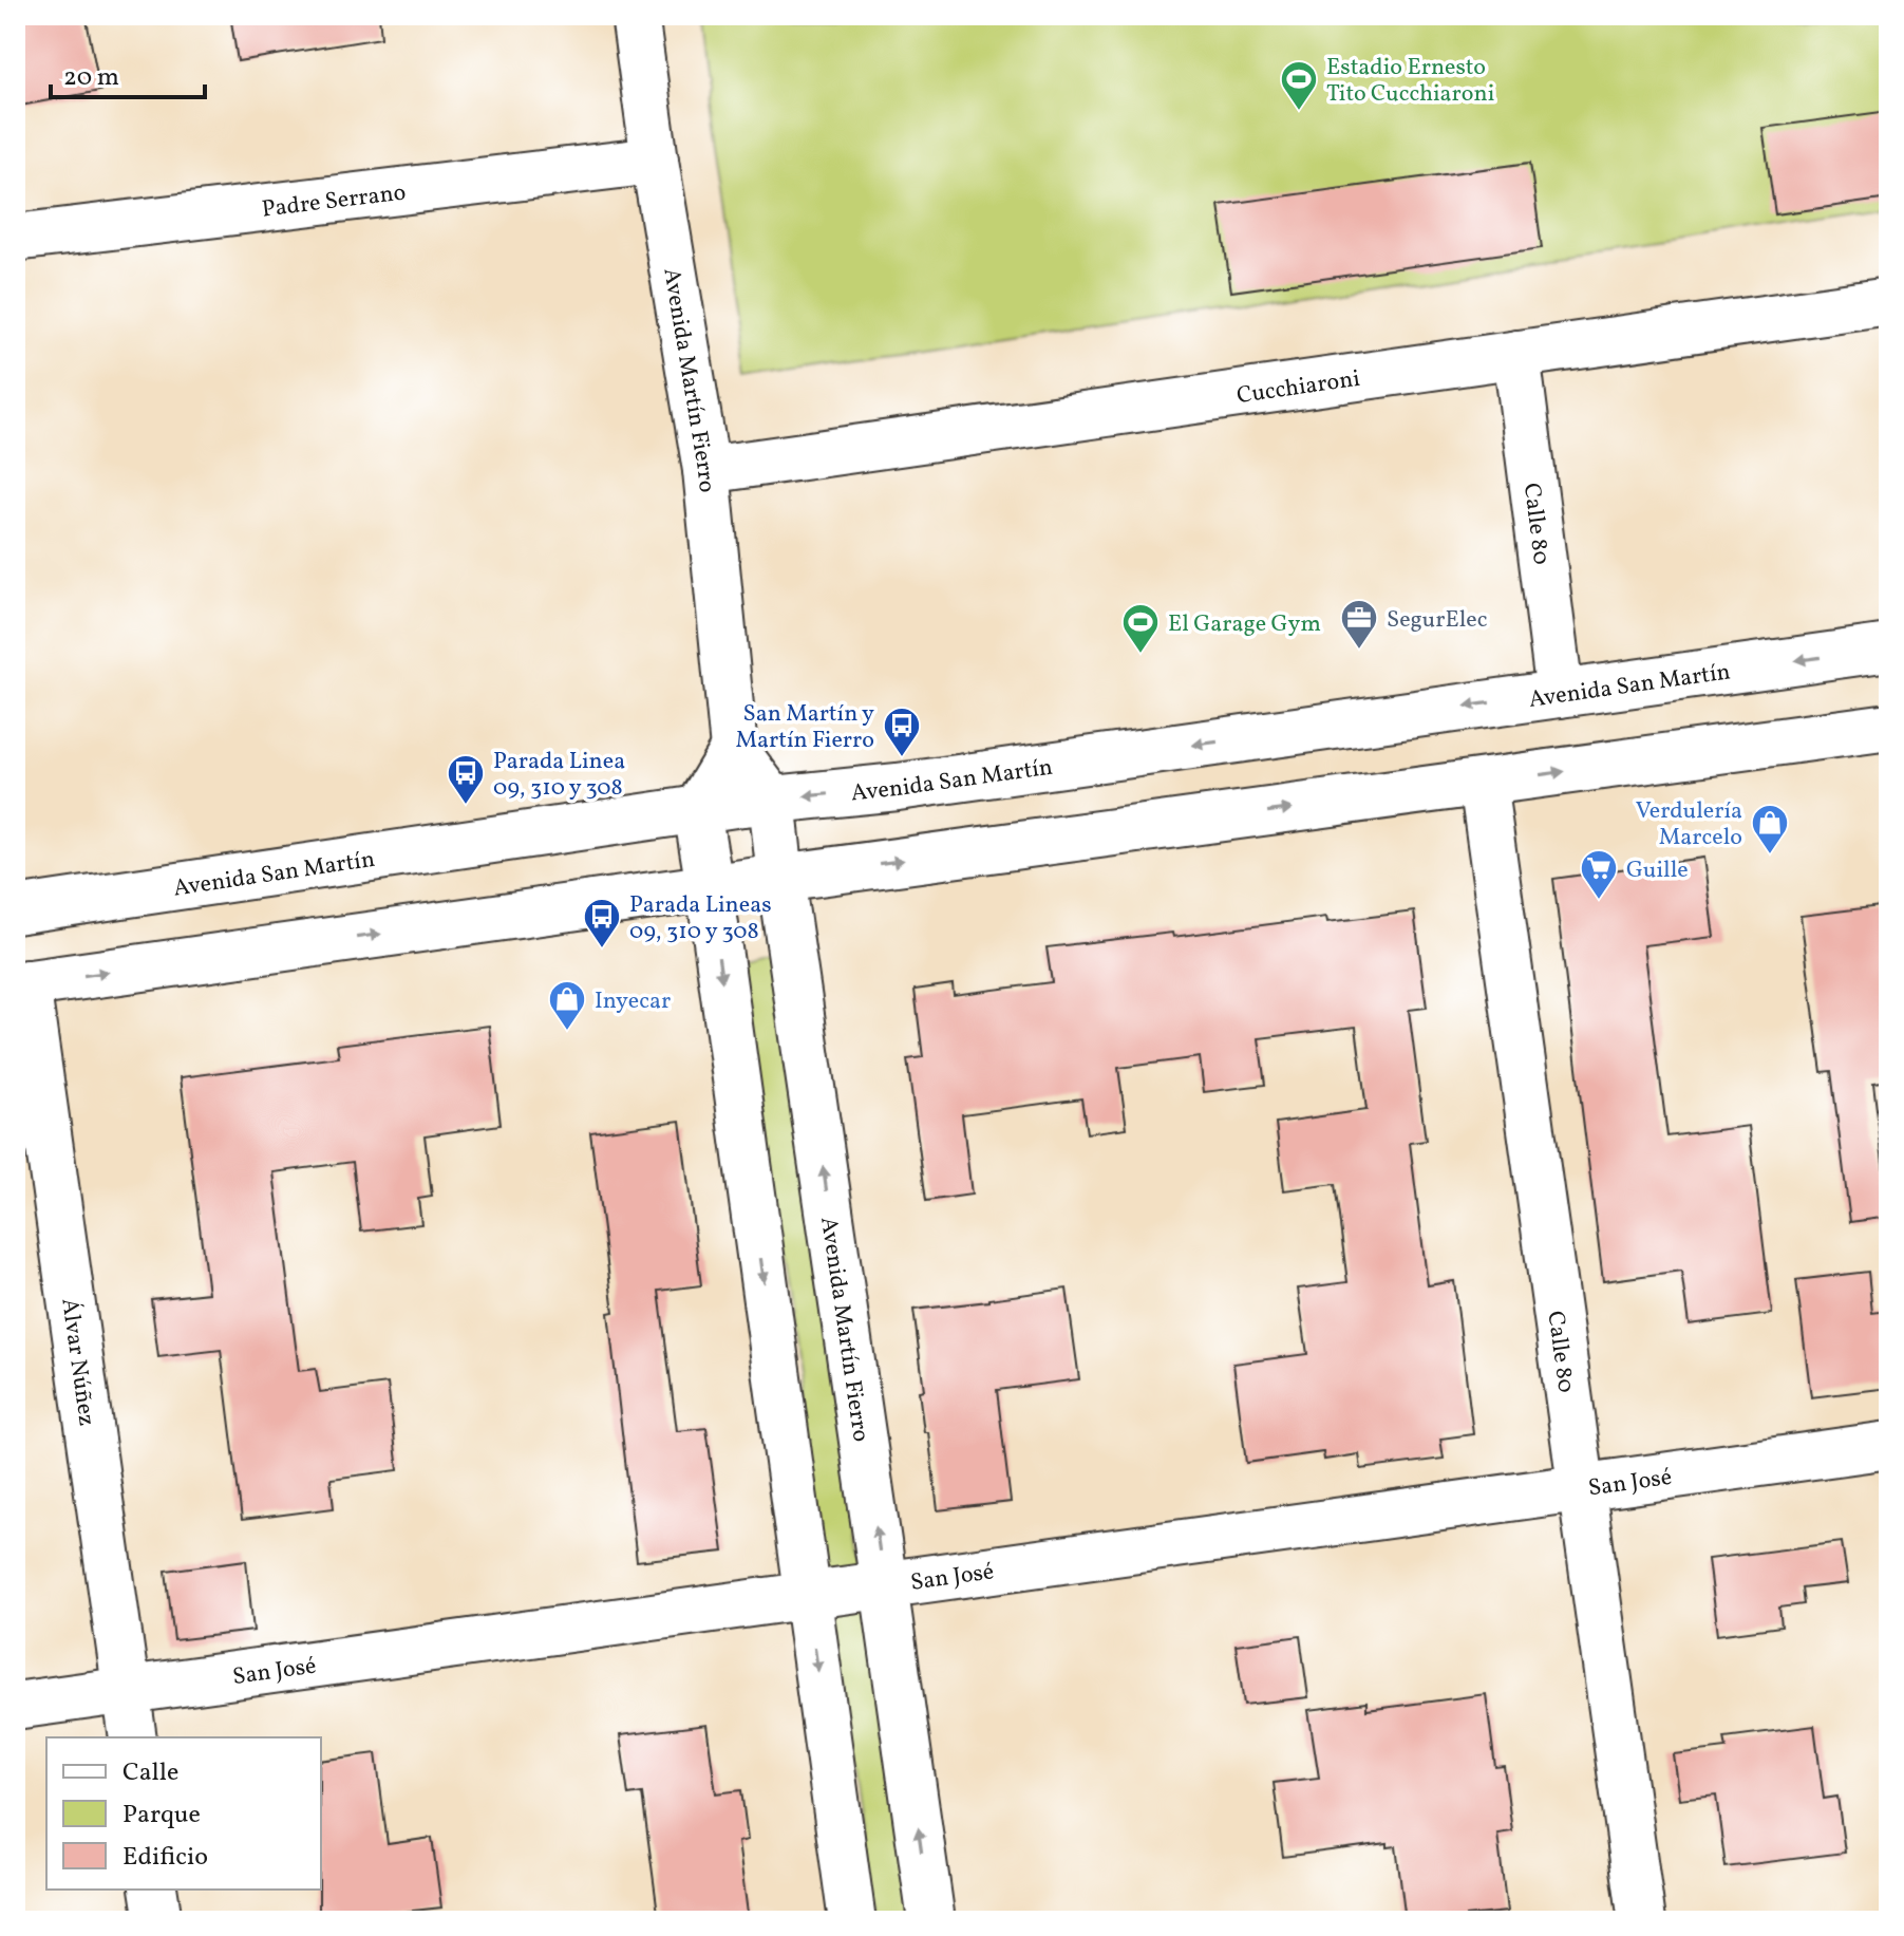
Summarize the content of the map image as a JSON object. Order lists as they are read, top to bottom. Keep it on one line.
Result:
{"streets":{"main road":["Padre Serrano","Avenida Martín Fierro","Cucchiaroni","Calle 80","Avenida San Martín","Álvar Núñez","San José"]},"crossings":[["Padre Serrano","Avenida Martín Fierro"],["Avenida Martín Fierro","Cucchiaroni"],["Avenida Martín Fierro","Avenida San Martín"],["Avenida Martín Fierro","San José"],["Cucchiaroni","Calle 80"],["Calle 80","Avenida San Martín"],["Calle 80","San José"],["Álvar Núñez","San José"]],"places":{"sports":["Estadio Ernesto Tito Cucchiaroni","El Garage Gym"],"office":["SegurElec"],"bus stop":["San Martín y Martín Fierro","Parada Linea 09, 310 y 308","Parada Lineas 09, 310 y 308"],"shop":["Verdulería Marcelo","Inyecar"],"supermarket":["Guille"]},"legend":["Calle","Parque","Edificio"],"scale_bar":"20 m"}
